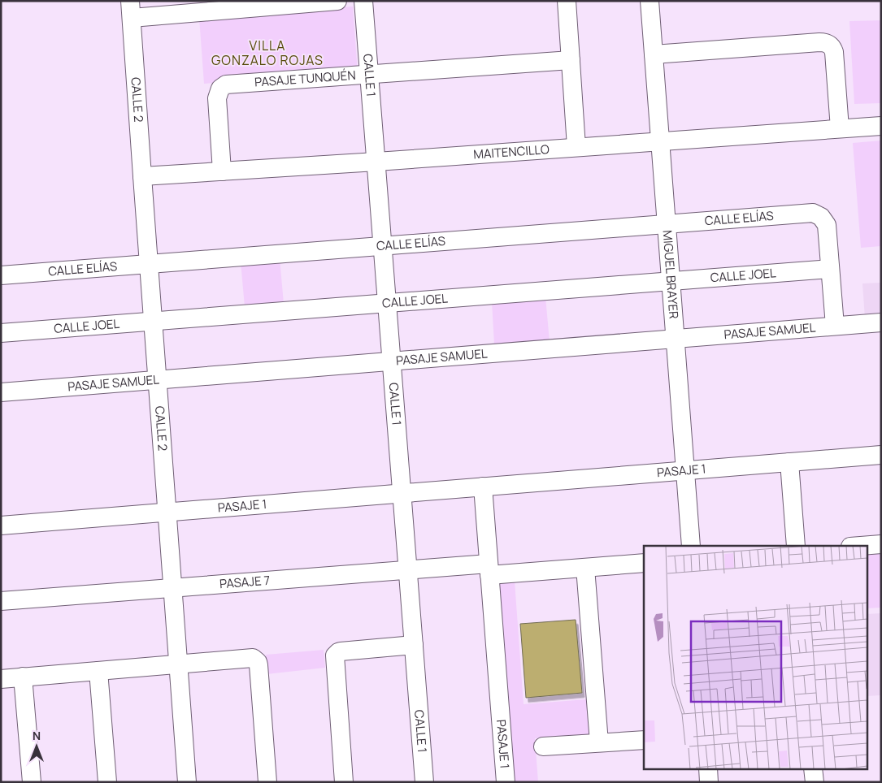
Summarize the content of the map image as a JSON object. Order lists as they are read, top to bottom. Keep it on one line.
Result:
{"streets":{"street":["CALLE 1","PASAJE TUNQUÉN","CALLE 2","MAITENCILLO","CALLE ELÍAS","MIGUEL BRAYER","CALLE JOEL","PASAJE SAMUEL","PASAJE 1","PASAJE 7"]},"crossings":[["CALLE 1","PASAJE TUNQUÉN"],["CALLE 1","MAITENCILLO"],["CALLE 1","CALLE ELÍAS"],["CALLE 1","CALLE JOEL"],["CALLE 1","PASAJE SAMUEL"],["CALLE 1","PASAJE 1"],["CALLE 1","PASAJE 7"],["PASAJE TUNQUÉN","MAITENCILLO"],["CALLE 2","MAITENCILLO"],["CALLE 2","CALLE ELÍAS"],["CALLE 2","CALLE JOEL"],["CALLE 2","PASAJE SAMUEL"],["CALLE 2","PASAJE 1"],["CALLE 2","PASAJE 7"],["MAITENCILLO","MIGUEL BRAYER"],["CALLE ELÍAS","MIGUEL BRAYER"],["CALLE ELÍAS","CALLE JOEL"],["MIGUEL BRAYER","CALLE JOEL"],["MIGUEL BRAYER","PASAJE SAMUEL"],["MIGUEL BRAYER","PASAJE 1"],["PASAJE 1","PASAJE 7"]],"districts":["VILLA GONZALO ROJAS"],"north":"top"}
